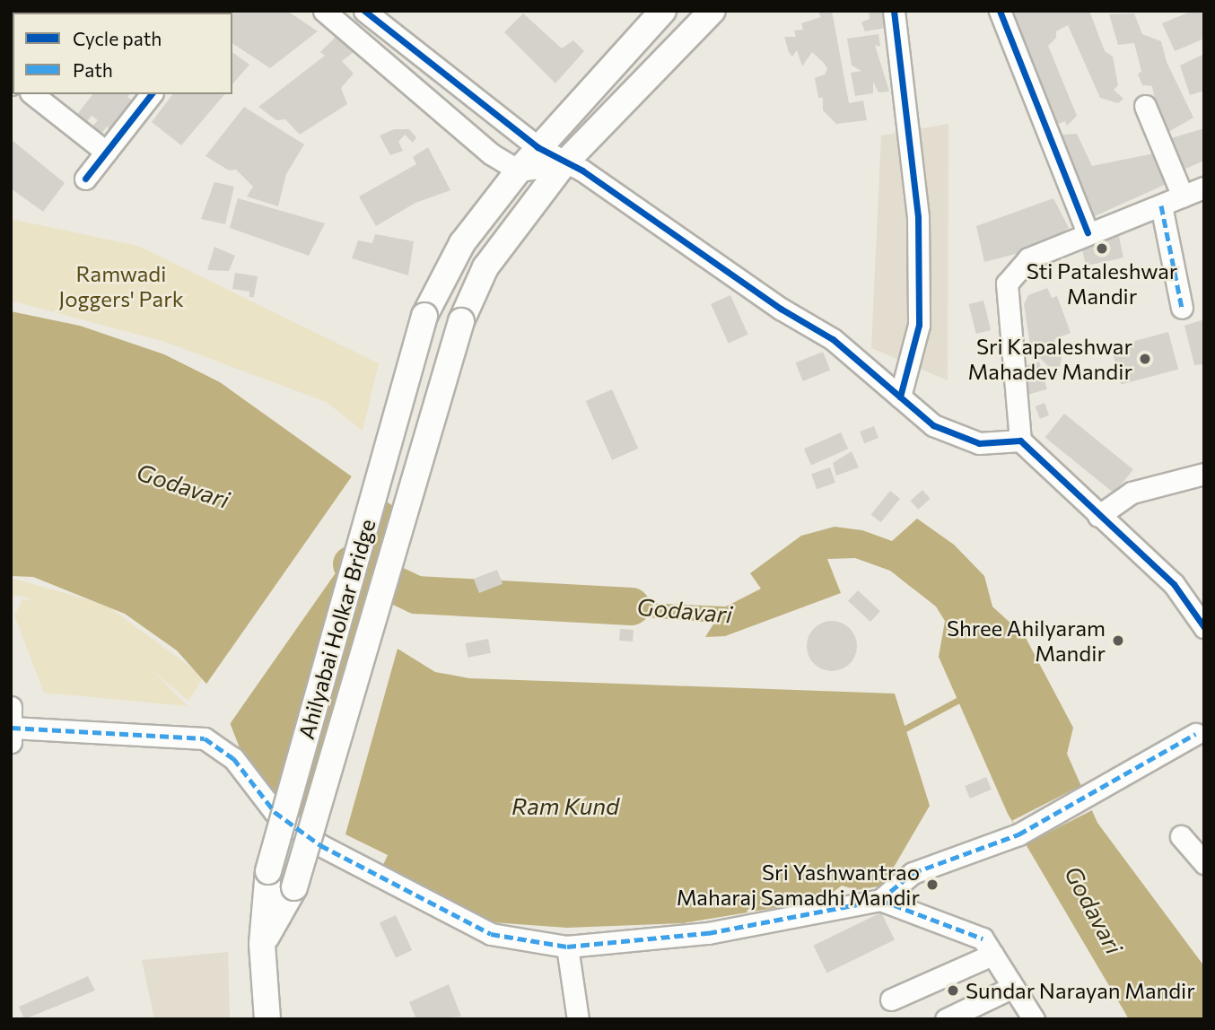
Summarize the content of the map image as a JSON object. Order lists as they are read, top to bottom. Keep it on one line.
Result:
{"streets":{"main road":["Ahilyabai Holkar Bridge"]},"water":["Godavari","Ram Kund"],"parks":["Ramwadi Joggers' Park"],"places":["Sti Pataleshwar Mandir","Sri Kapaleshwar Mahadev Mandir","Shree Ahilyaram Mandir","Sri Yashwantrao Maharaj Samadhi Mandir","Sundar Narayan Mandir"],"legend":["Cycle path","Path"]}
